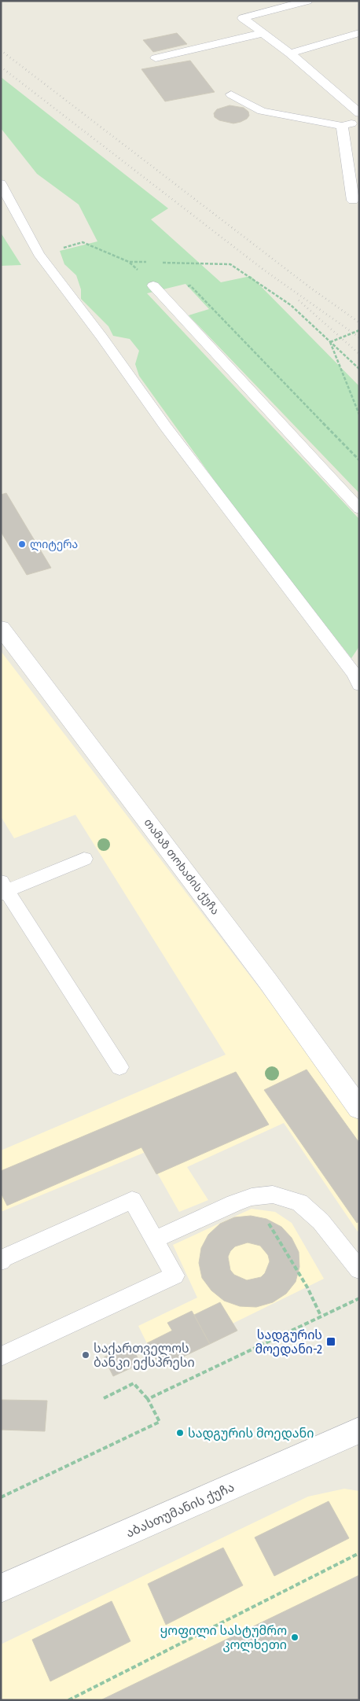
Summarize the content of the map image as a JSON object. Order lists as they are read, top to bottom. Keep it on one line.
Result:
{"streets":{"street":["თამაზ თოხაძის ქუჩა","აბასთუმანის ქუჩა"]},"places":{"other":["ლიტერა","საქართველოს ბანკი ექსპრესი","სადგურის მოედანი","ყოფილი სასტუმრო კოლხეთი"],"transit":["სადგურის მოედანი-2"]}}
